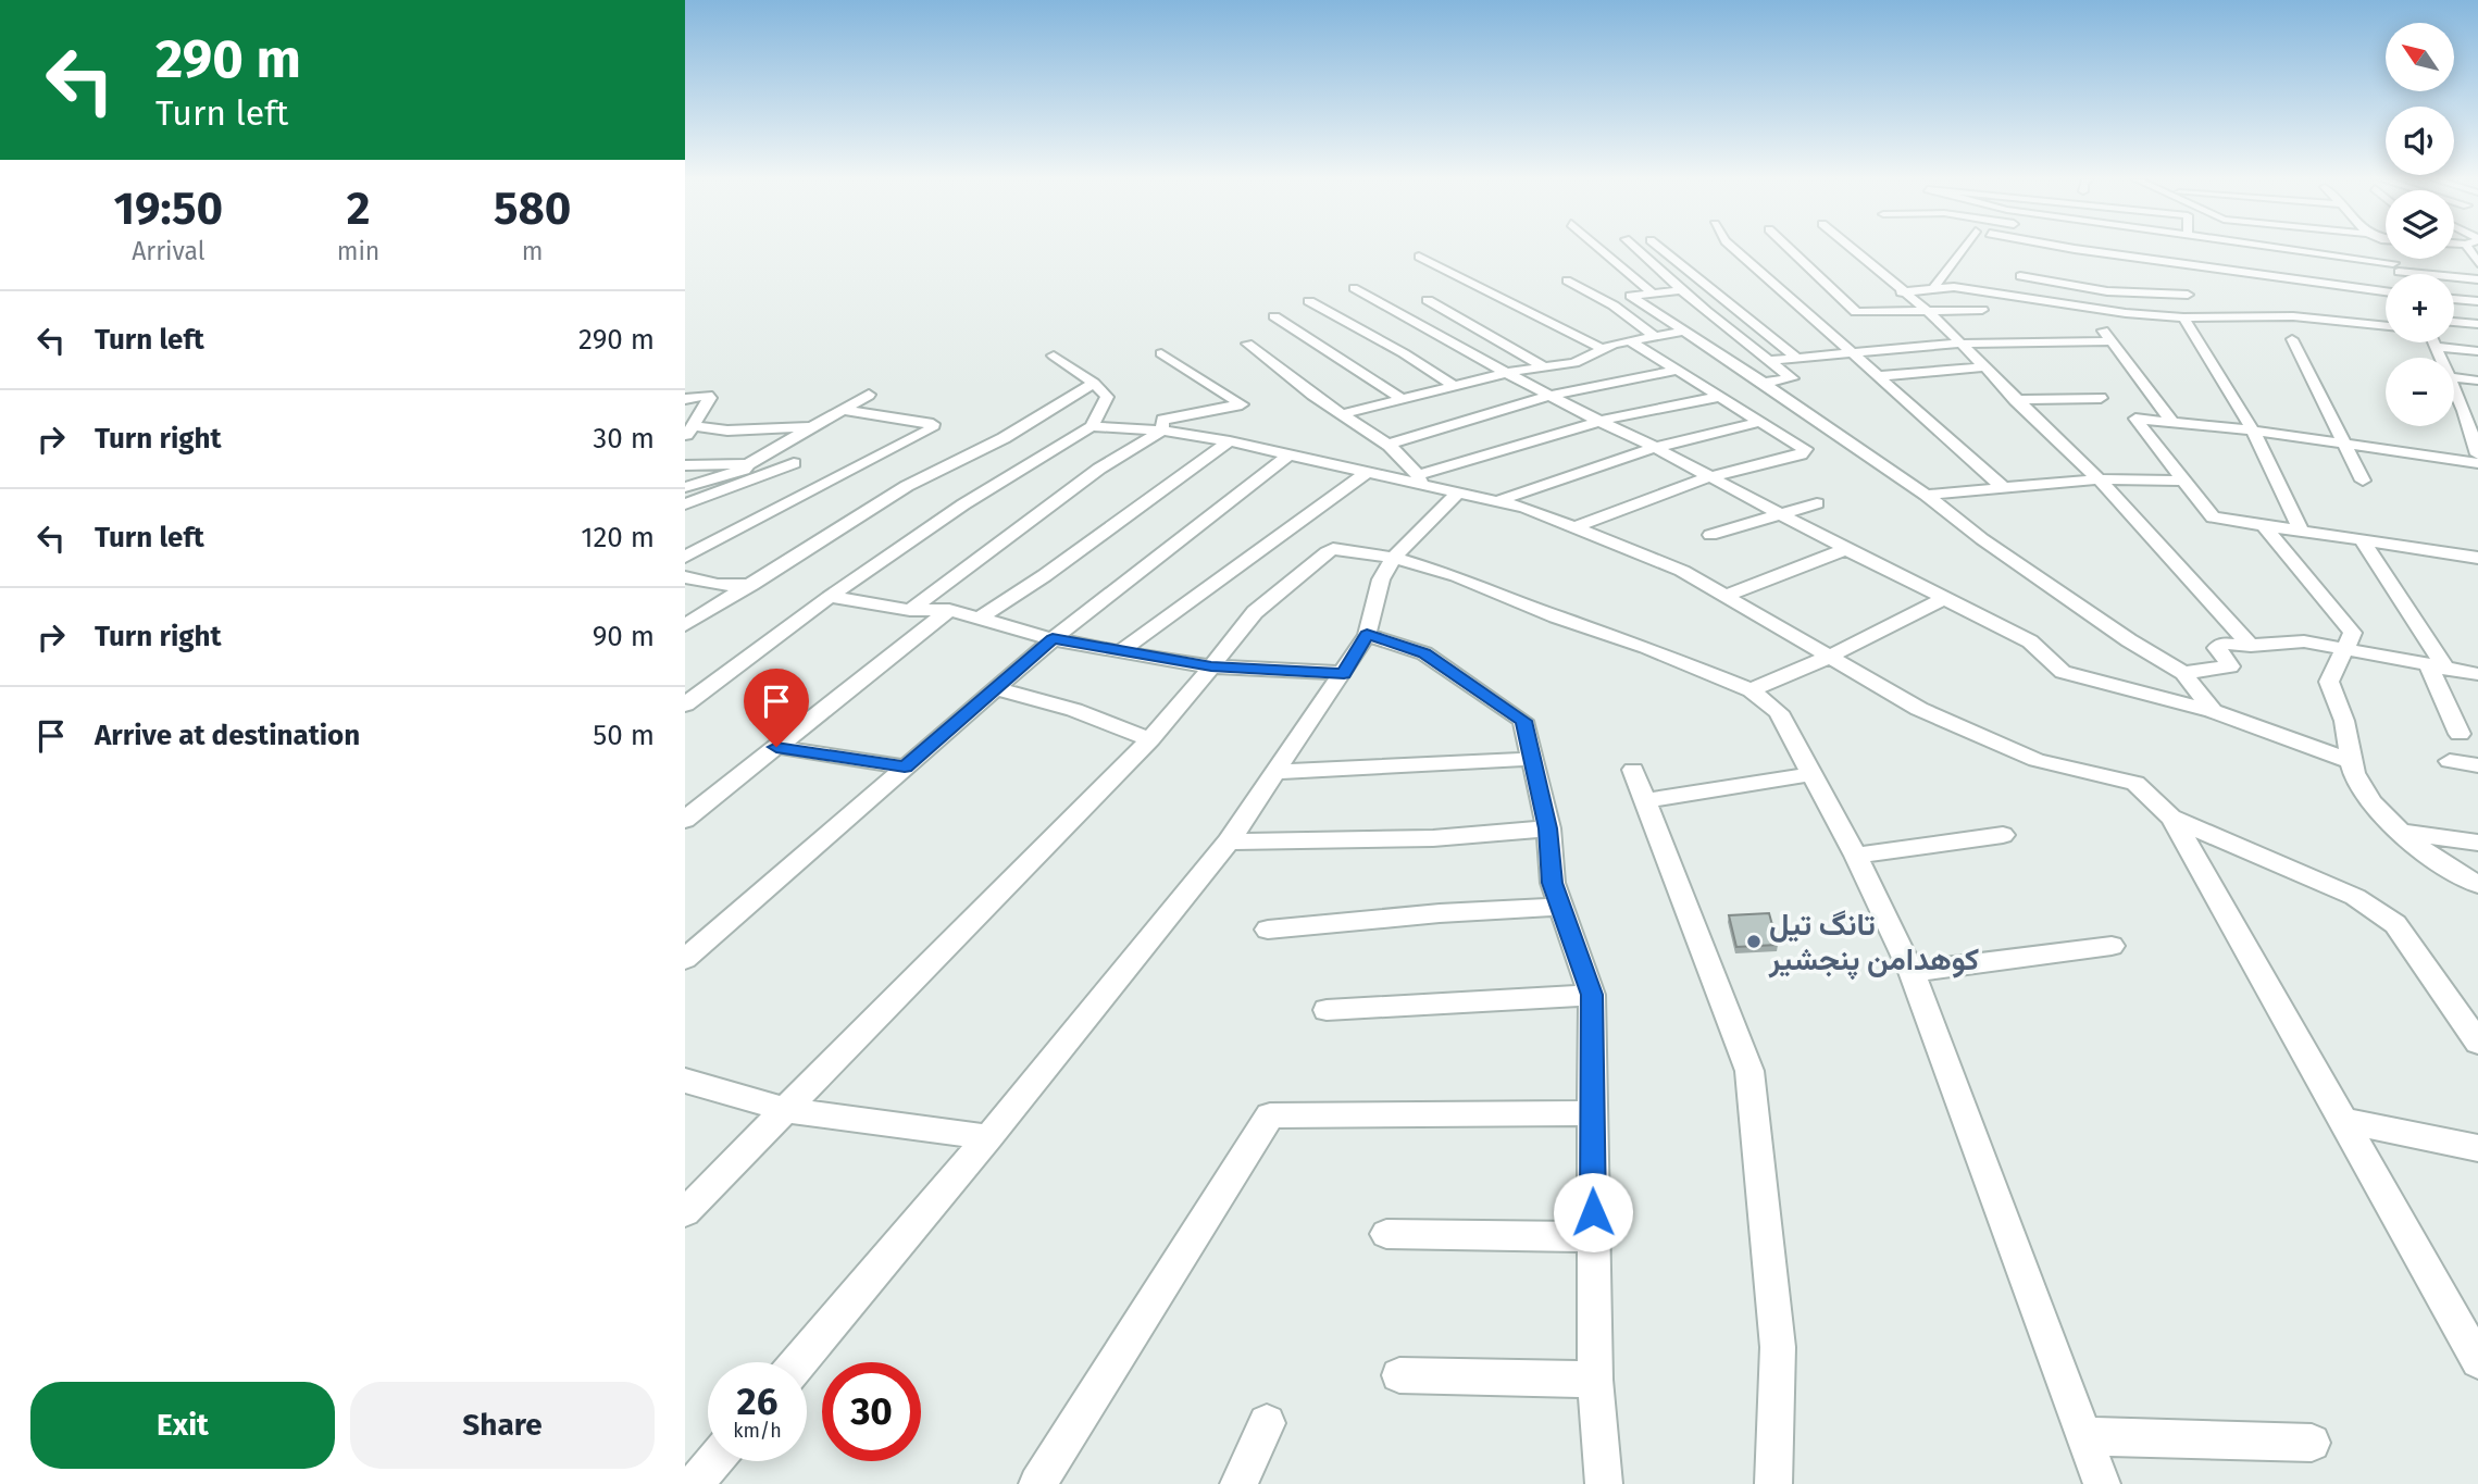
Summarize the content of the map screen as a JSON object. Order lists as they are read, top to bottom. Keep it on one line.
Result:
{"places":["تانگ تیل کوهدامن پنجشیر"],"north":"top left","page":{"turn":["290 m","Turn left"],"map_buttons":["+","−"],"eta":["19:50","Arrival","2","min","580","m"],"list":[{"name":"Turn left","value":"290 m"},{"name":"Turn right","value":"30 m"},{"name":"Turn left","value":"120 m"},{"name":"Turn right","value":"90 m"},{"name":"Arrive at destination","value":"50 m"}],"speed":"26 km/h","limit":"30","buttons":["Exit","Share"]}}
